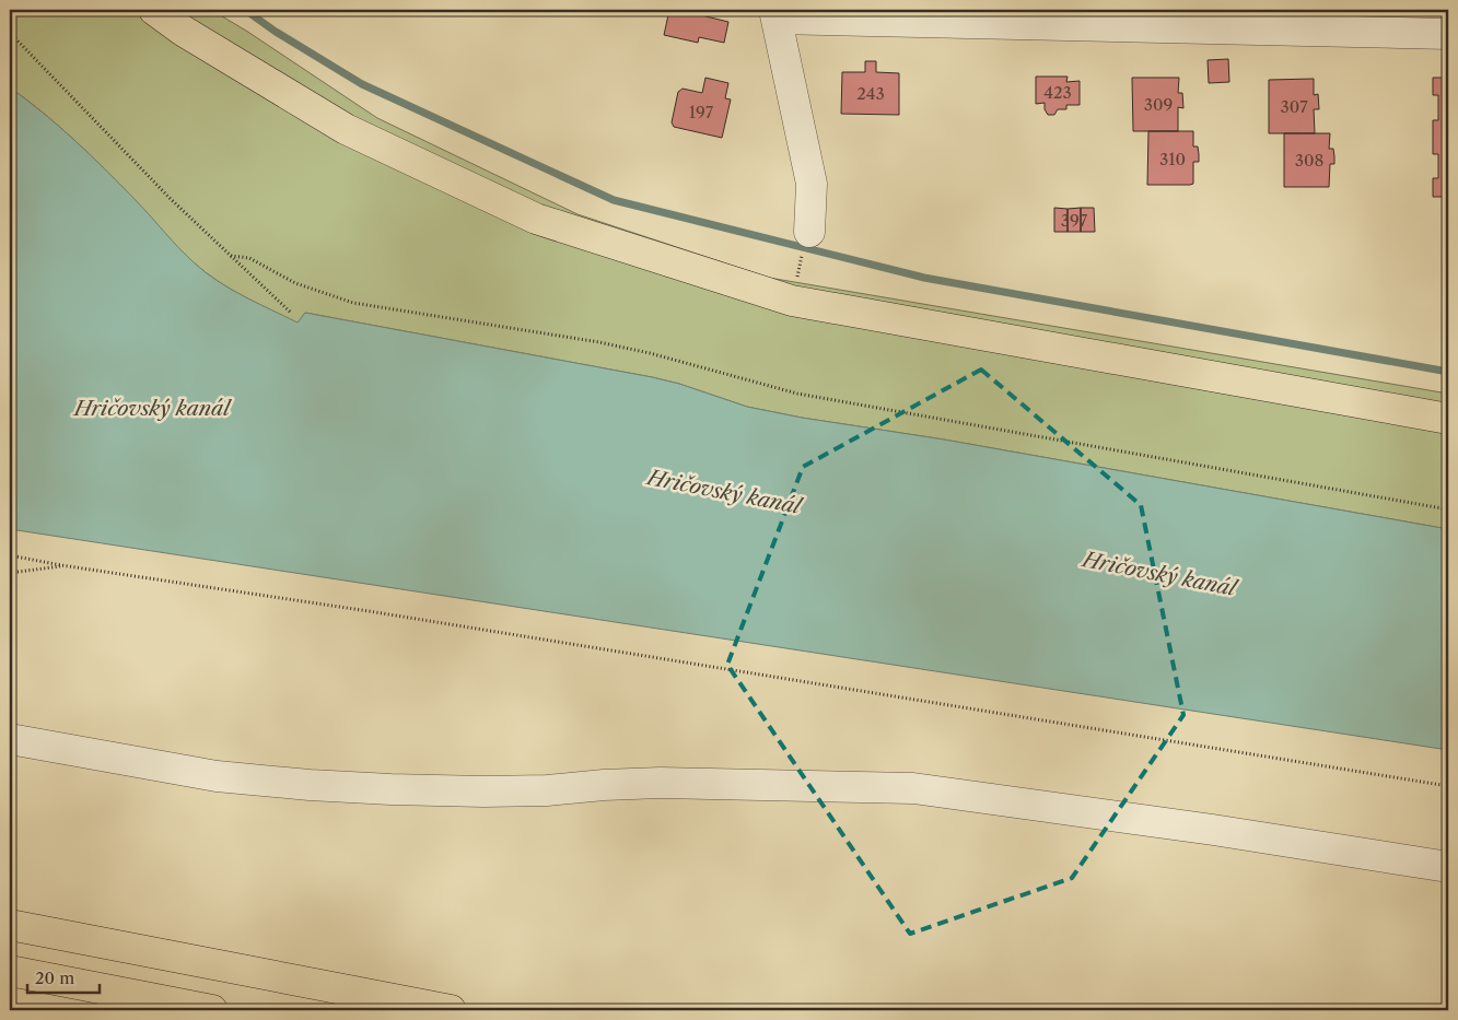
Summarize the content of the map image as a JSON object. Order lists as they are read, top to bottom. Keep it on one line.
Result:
{"water":["Hričovský kanál"],"house_numbers":["423","243","309","307","197","310","308","397"],"scale_bar":"20 m"}
